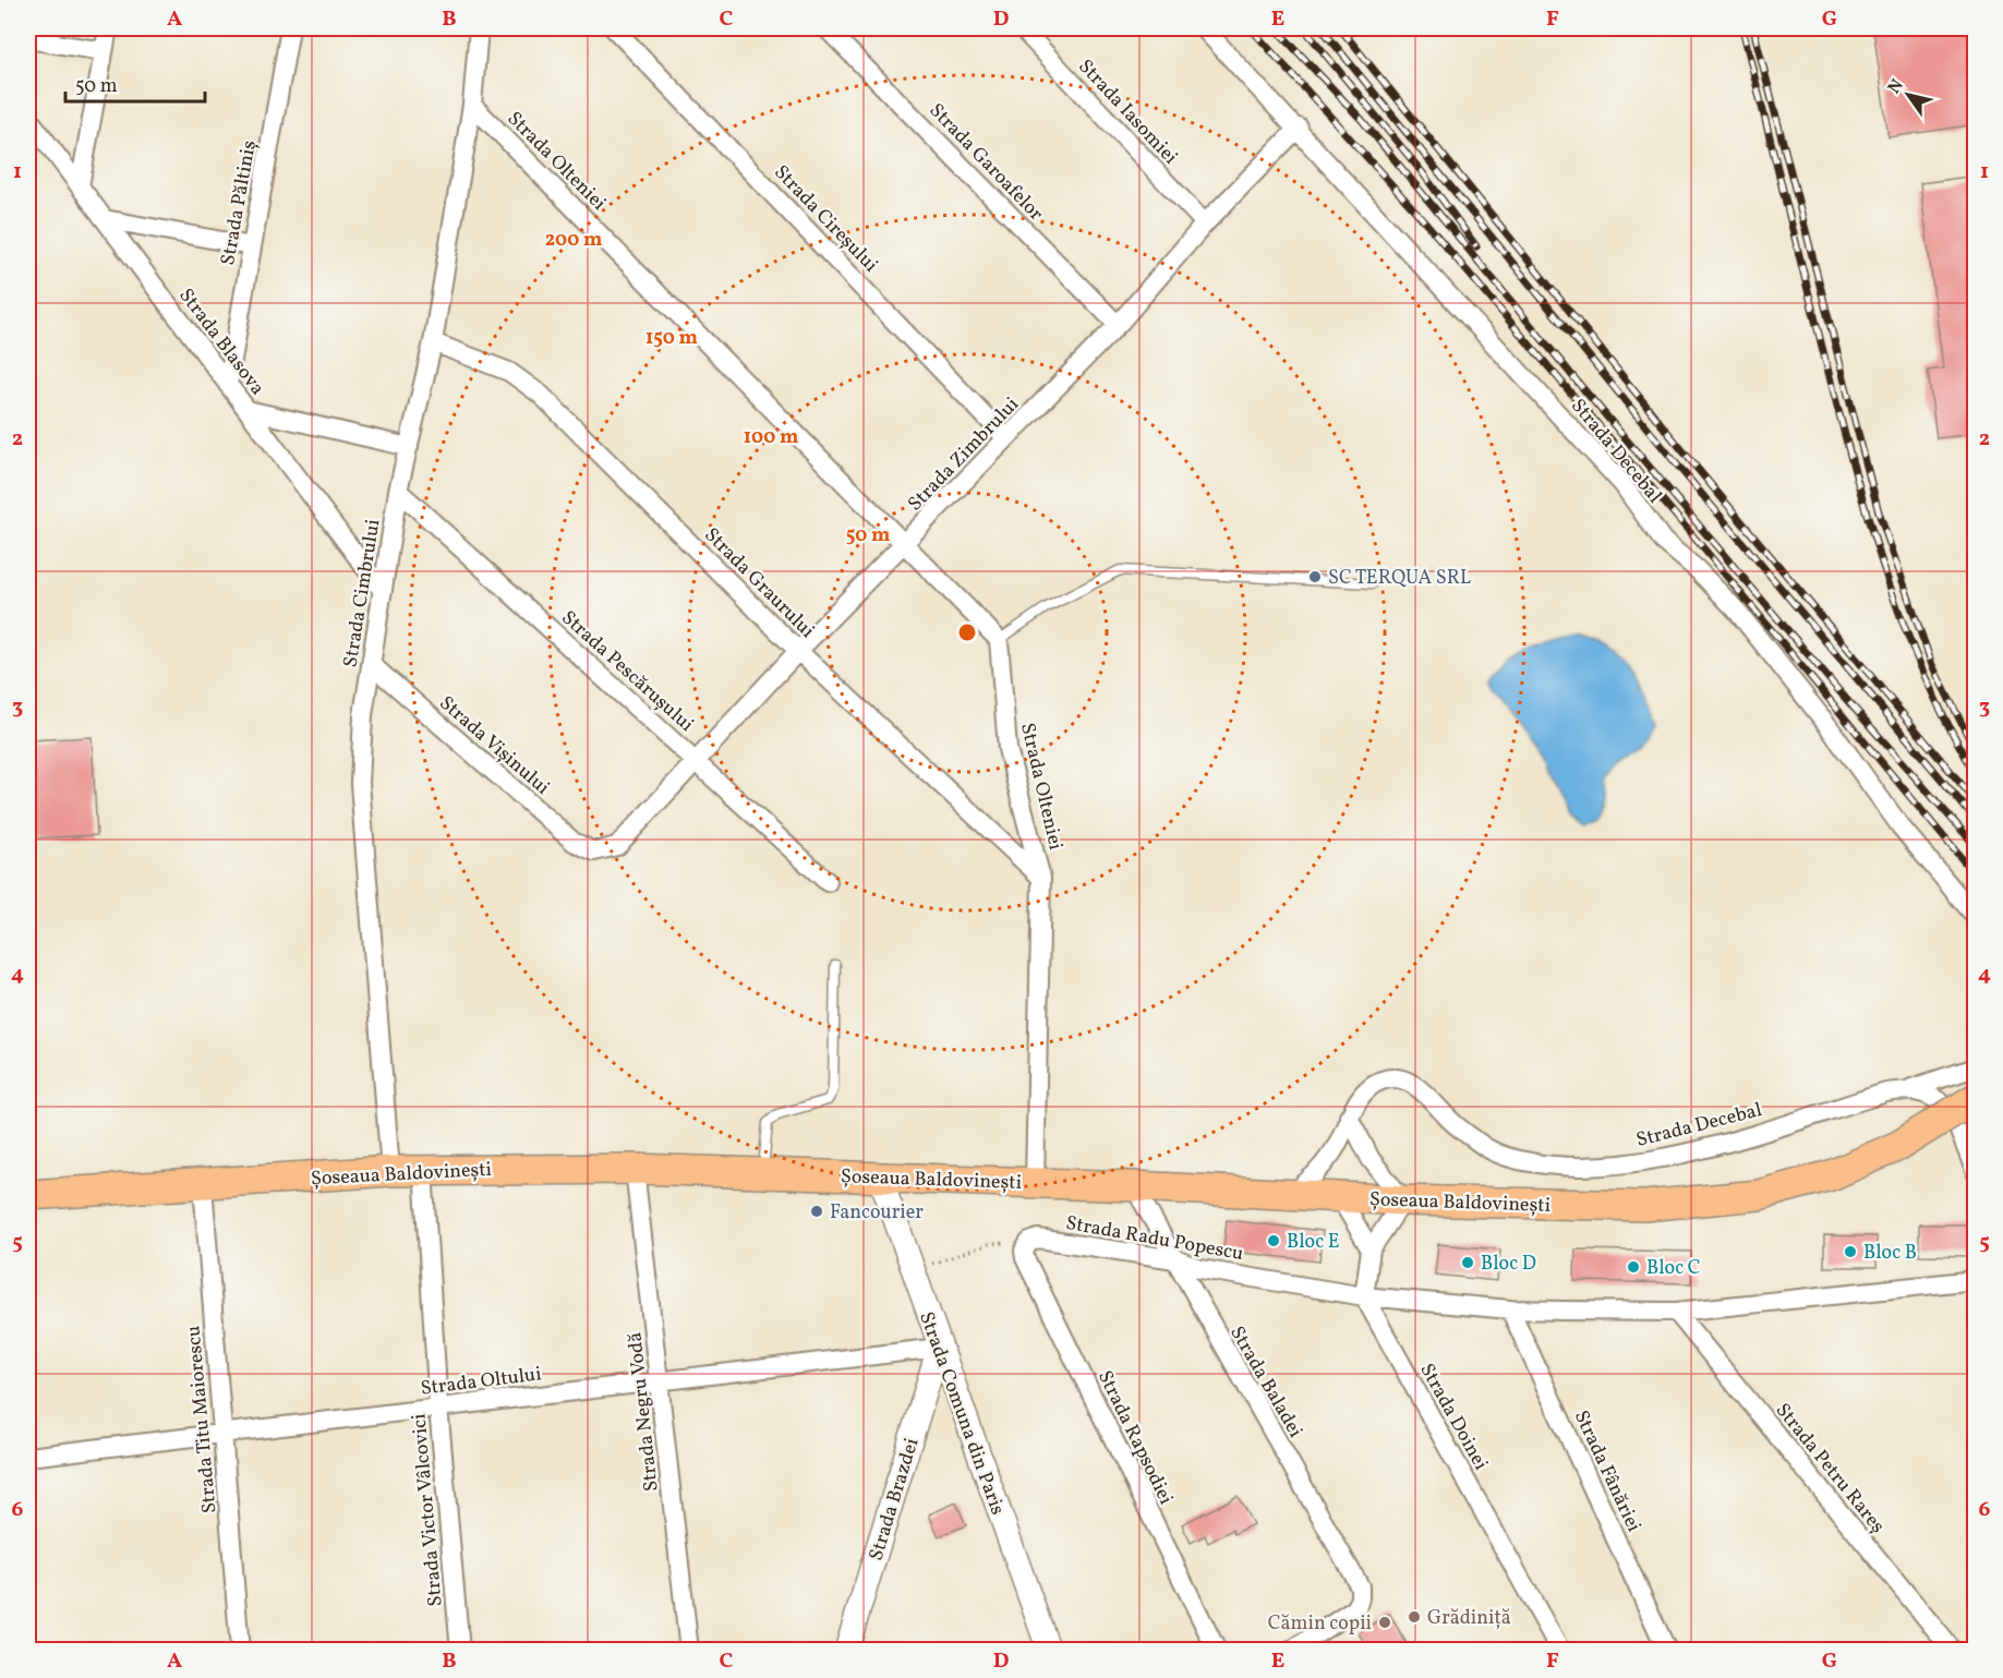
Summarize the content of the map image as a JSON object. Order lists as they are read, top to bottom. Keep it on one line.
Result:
{"streets":{"main road":["Șoseaua Baldovinești"],"street":["Strada Iasomiei","Strada Olteniei","Strada Garoafelor","Strada Păltiniș","Strada Cireșului","Strada Blasova","Strada Decebal","Strada Zimbrului","Strada Graurului","Strada Cimbrului","Strada Pescărușului","Strada Vișinului","Strada Radu Popescu","Strada Oltului","Strada Baladei","Strada Negru Vodă","Strada Comuna din Paris","Strada Doinei","Strada Titu Maiorescu","Strada Rapsodiei","Strada Petru Rareș","Strada Fânăriei","Strada Brazdei","Strada Victor Vâlcovici"]},"crossings":[["Strada Iasomiei","Strada Zimbrului"],["Strada Olteniei","Strada Zimbrului"],["Strada Olteniei","Strada Graurului"],["Strada Olteniei","Strada Cimbrului"],["Strada Olteniei","Șoseaua Baldovinești"],["Strada Garoafelor","Strada Zimbrului"],["Strada Păltiniș","Strada Blasova"],["Strada Cireșului","Strada Zimbrului"],["Strada Blasova","Strada Cimbrului"],["Strada Decebal","Strada Zimbrului"],["Strada Decebal","Șoseaua Baldovinești"],["Strada Zimbrului","Strada Graurului"],["Strada Zimbrului","Strada Pescărușului"],["Strada Zimbrului","Strada Vișinului"],["Strada Graurului","Strada Cimbrului"],["Strada Cimbrului","Strada Pescărușului"],["Strada Cimbrului","Strada Vișinului"],["Strada Cimbrului","Șoseaua Baldovinești"],["Șoseaua Baldovinești","Strada Baladei"],["Șoseaua Baldovinești","Strada Negru Vodă"],["Șoseaua Baldovinești","Strada Comuna din Paris"],["Șoseaua Baldovinești","Strada Titu Maiorescu"],["Șoseaua Baldovinești","Strada Victor Vâlcovici"],["Strada Radu Popescu","Strada Baladei"],["Strada Radu Popescu","Strada Doinei"],["Strada Radu Popescu","Strada Rapsodiei"],["Strada Radu Popescu","Strada Petru Rareș"],["Strada Radu Popescu","Strada Fânăriei"],["Strada Oltului","Strada Negru Vodă"],["Strada Oltului","Strada Comuna din Paris"],["Strada Oltului","Strada Titu Maiorescu"],["Strada Oltului","Strada Brazdei"],["Strada Oltului","Strada Victor Vâlcovici"],["Strada Comuna din Paris","Strada Brazdei"]],"places":["SC TERQUA SRL","Fancourier","Bloc E","Bloc B","Bloc D","Bloc C","Grădiniță","Cămin copii"],"scale_bar":"50 m","north":"top left","grid":{"columns":["A","B","C","D","E","F","G"],"rows":["1","2","3","4","5","6"]},"rings":["200 m","150 m","100 m","50 m"]}
